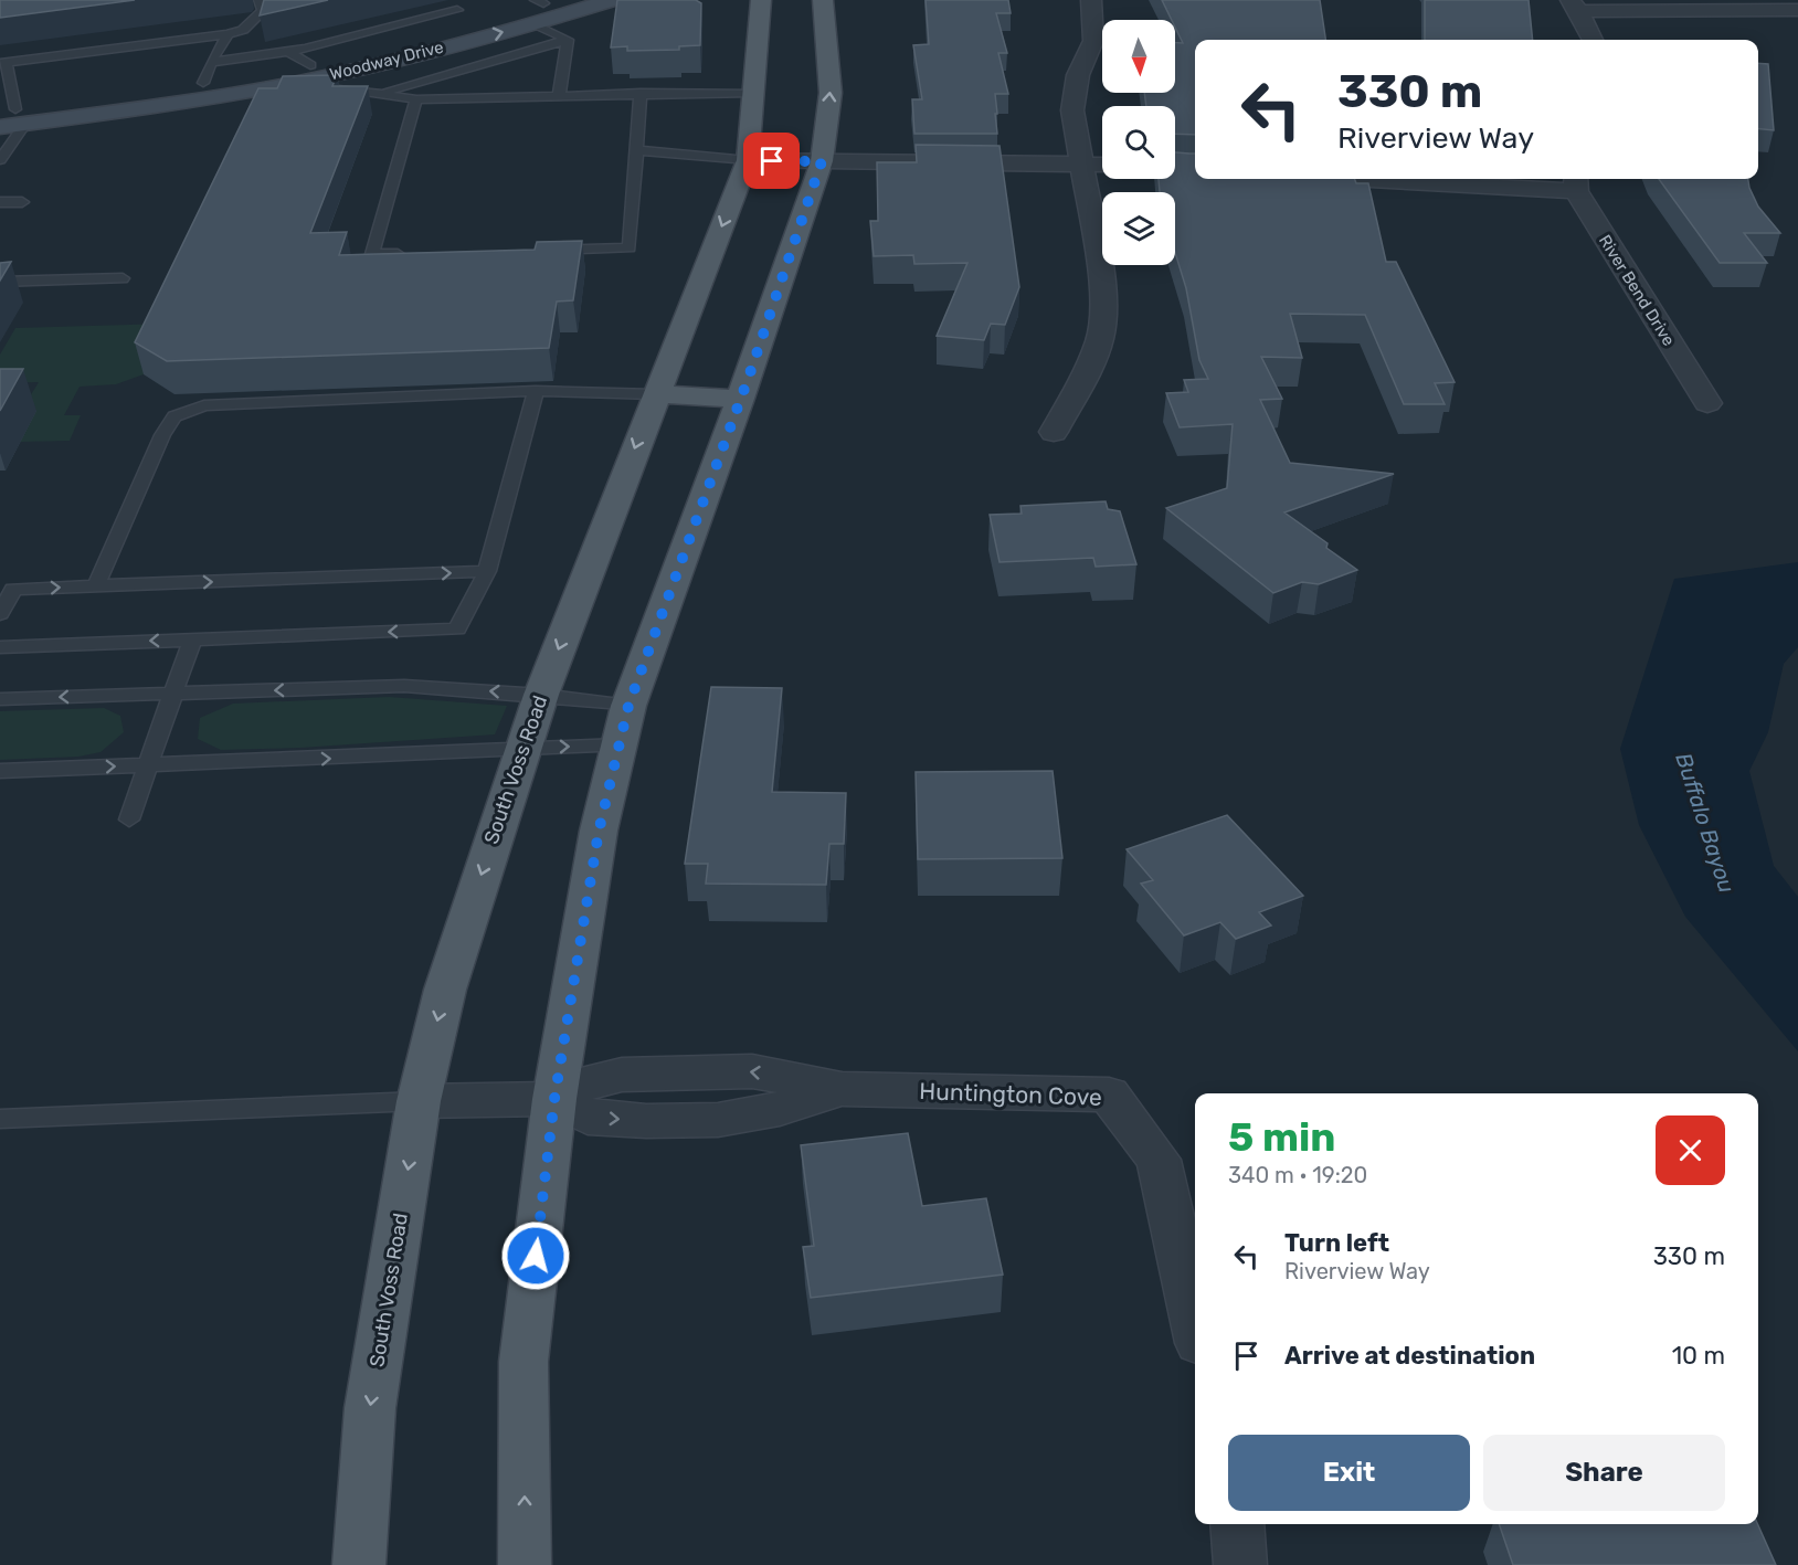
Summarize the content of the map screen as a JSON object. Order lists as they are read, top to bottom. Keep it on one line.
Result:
{"streets":{"main road":["Woodway Drive","South Voss Road"],"street":["River Bend Drive","Huntington Cove"]},"water":["Buffalo Bayou"],"north":"bottom","page":{"turn":["330 m","Riverview Way"],"heading":["5 min","340 m · 19:20"],"list":[{"name":"Turn left","note":"Riverview Way","value":"330 m"},{"name":"Arrive at destination","value":"10 m"}],"buttons":["Exit","Share"]}}
